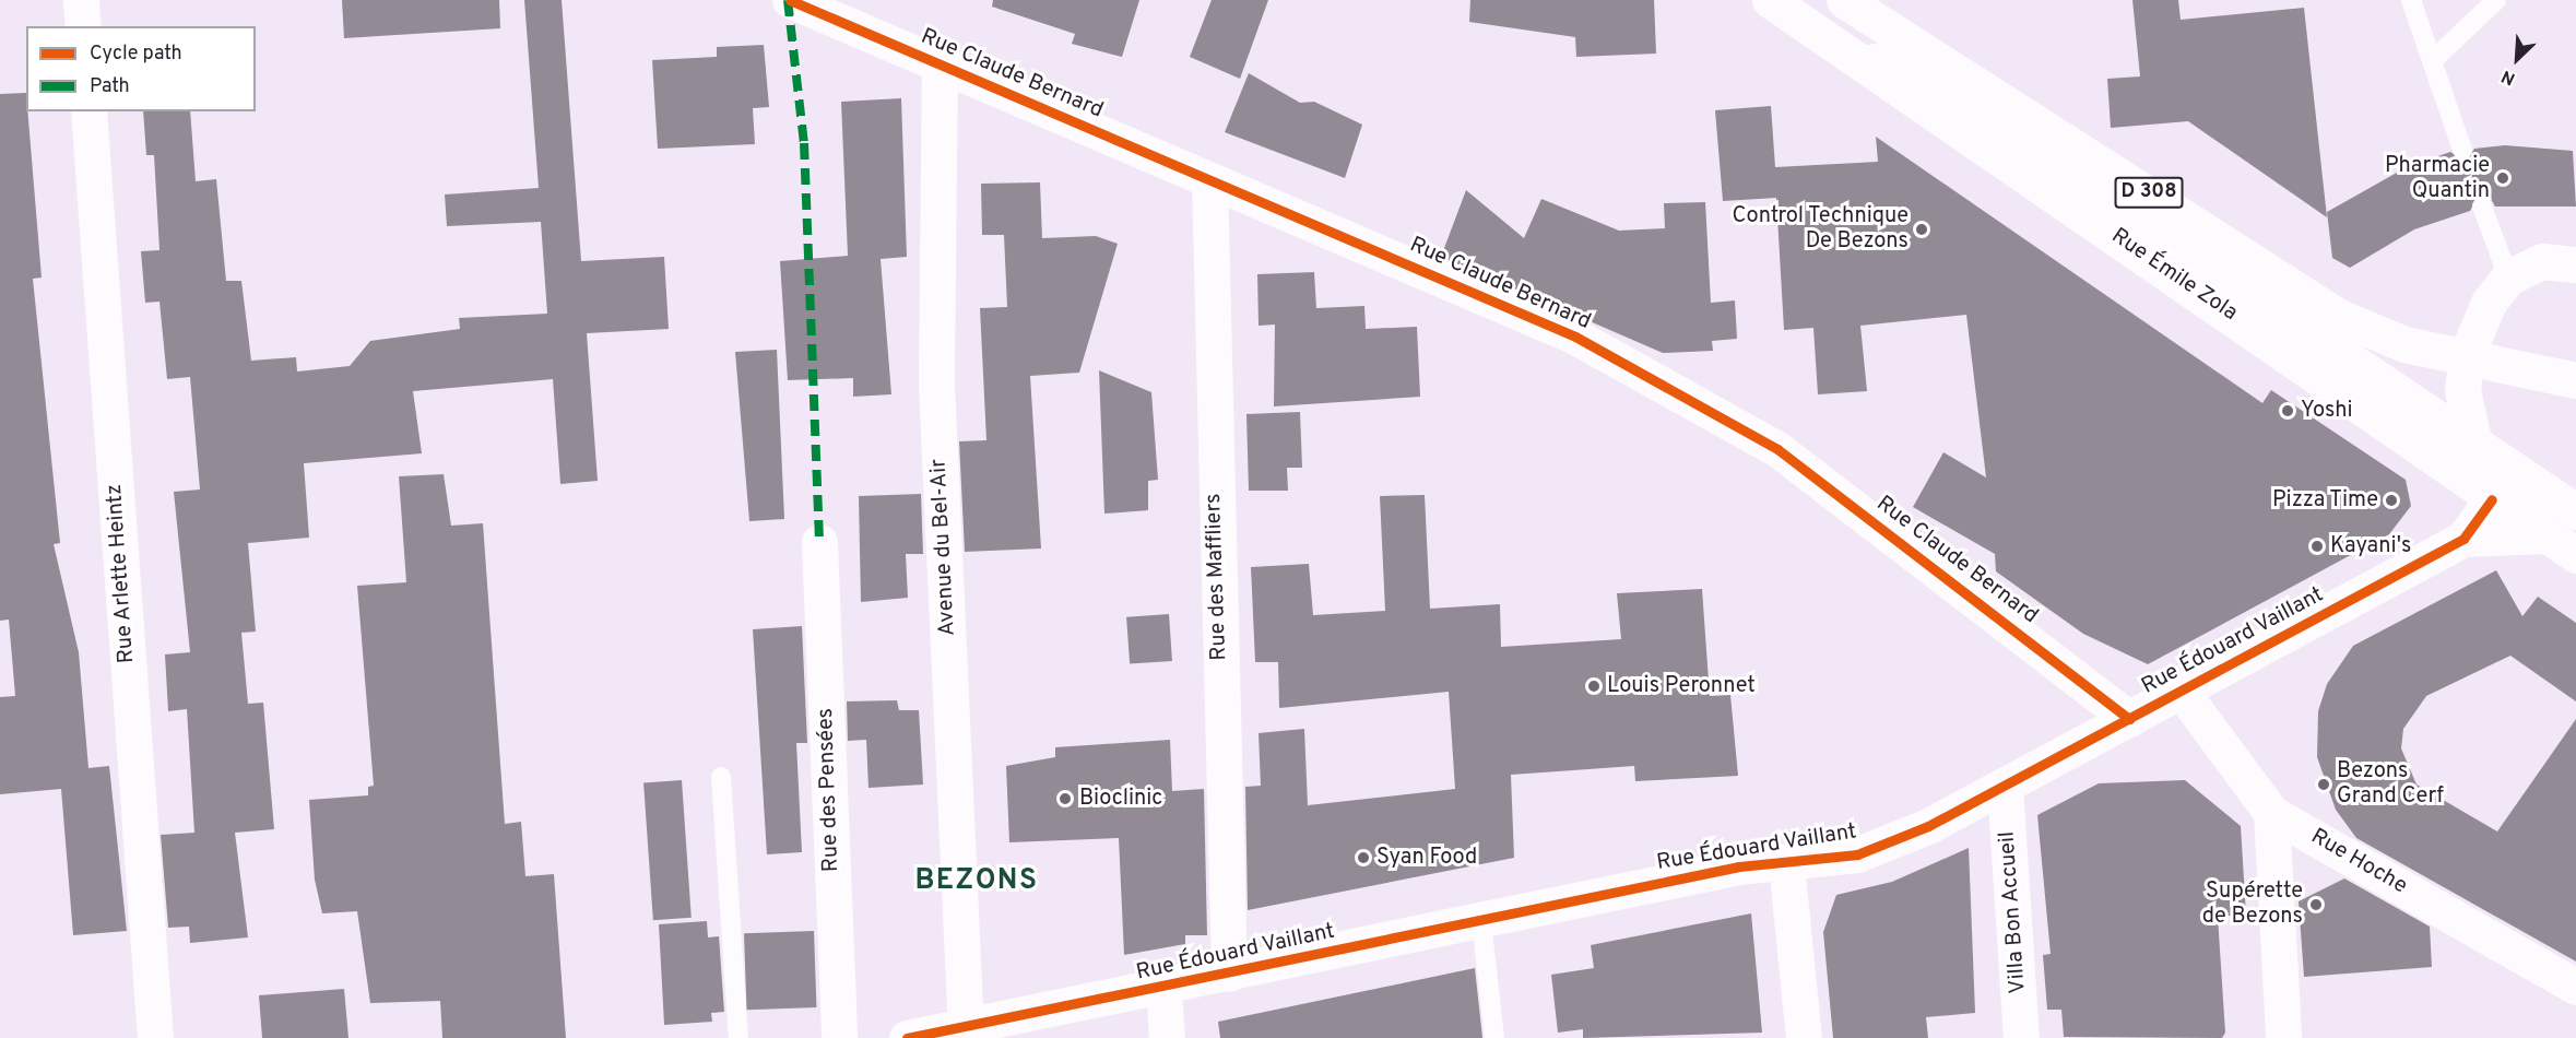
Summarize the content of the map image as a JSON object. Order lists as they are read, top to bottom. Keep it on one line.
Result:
{"streets":{"street":["Rue Claude Bernard","D 308","Rue Émile Zola","Avenue du Bel-Air","Rue Arlette Heintz","Rue des Maffliers","Rue Édouard Vaillant","Rue des Pensées","Rue Hoche","Villa Bon Accueil"]},"crossings":[["Rue Claude Bernard","Avenue du Bel-Air"],["Rue Claude Bernard","Rue des Maffliers"],["Rue Claude Bernard","Rue Édouard Vaillant"],["Rue Émile Zola","Rue Édouard Vaillant"],["Avenue du Bel-Air","Rue Édouard Vaillant"],["Rue des Maffliers","Rue Édouard Vaillant"],["Rue Édouard Vaillant","Rue Hoche"],["Rue Édouard Vaillant","Villa Bon Accueil"]],"districts":["BEZONS"],"places":["Pharmacie Quantin","Control Technique De Bezons","Yoshi","Pizza Time","Kayani's","Louis Peronnet","Bezons Grand Cerf","Bioclinic","Syan Food","Supérette de Bezons"],"legend":["Cycle path","Path"],"north":"bottom left"}
